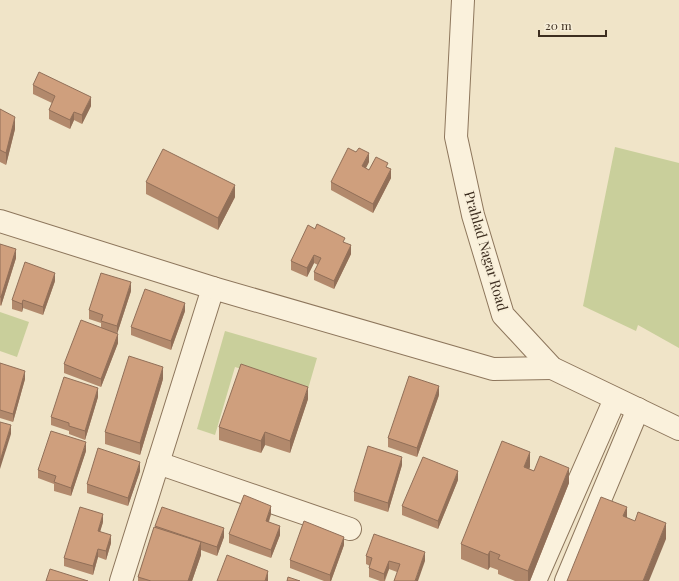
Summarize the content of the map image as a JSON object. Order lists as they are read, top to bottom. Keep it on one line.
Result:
{"streets":{"street":["Prahlad Nagar Road"]},"scale_bar":"20 m"}
